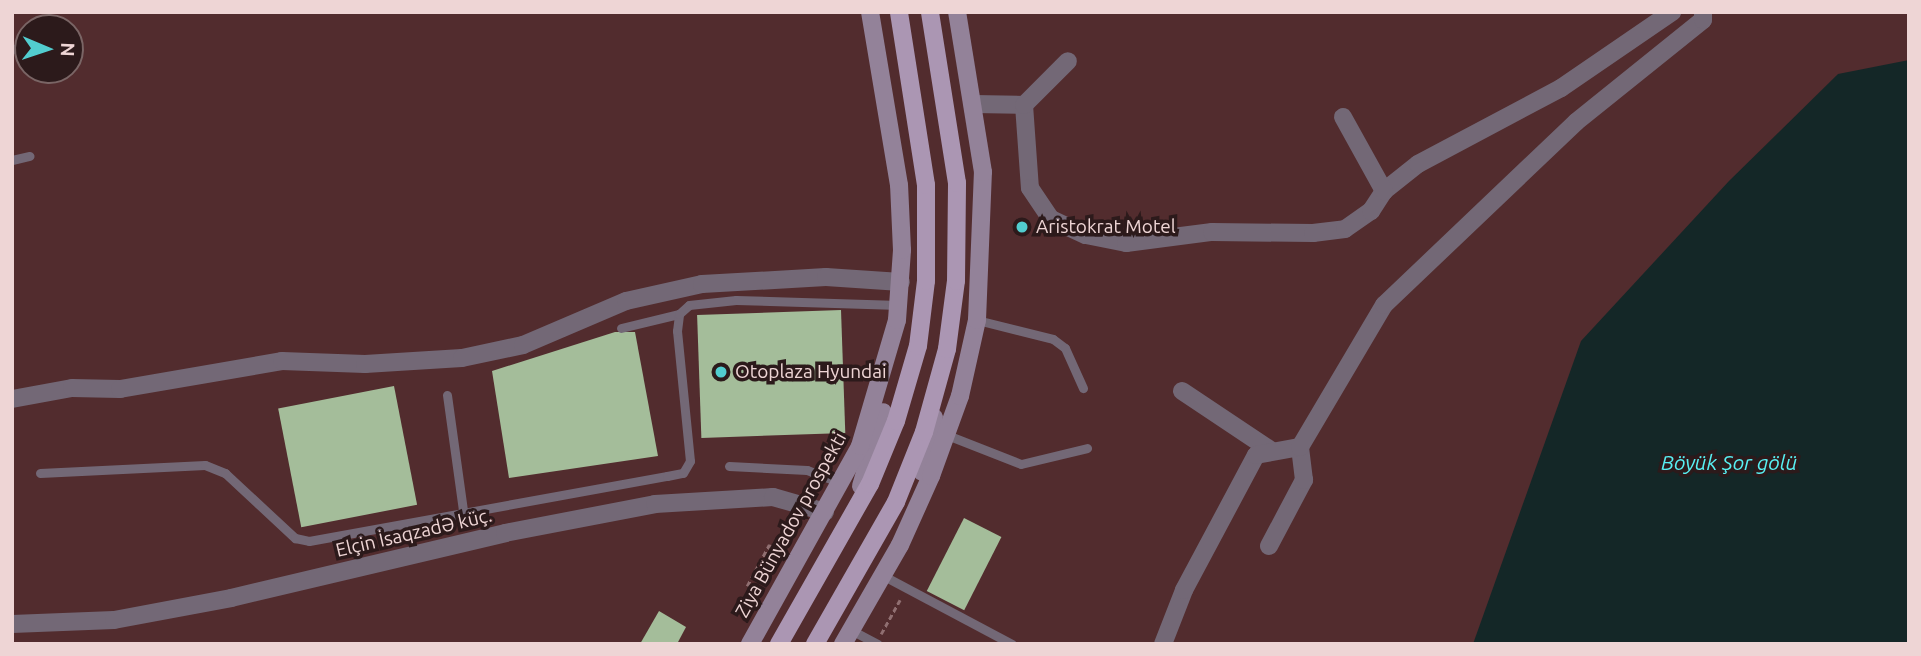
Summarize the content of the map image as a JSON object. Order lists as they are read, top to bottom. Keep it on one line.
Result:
{"streets":{"main road":["Ziya Bünyadov prospekti"],"street":["Elçin İsaqzadə küç."]},"crossings":[["Ziya Bünyadov prospekti","Elçin İsaqzadə küç."]],"water":["Böyük Şor gölü"],"places":["Aristokrat Motel","Otoplaza Hyundai"],"north":"right"}
